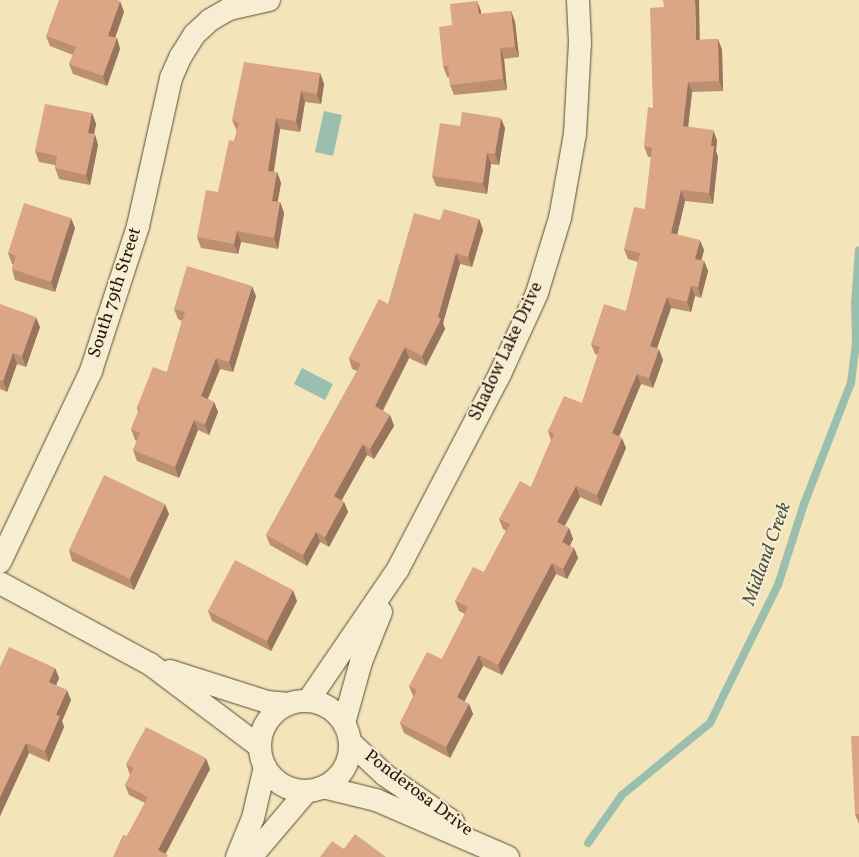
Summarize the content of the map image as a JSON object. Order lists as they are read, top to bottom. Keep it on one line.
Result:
{"streets":{"street":["South 79th Street","Shadow Lake Drive","Ponderosa Drive"]},"crossings":[["Shadow Lake Drive","Ponderosa Drive"]],"water":["Midland Creek"]}
